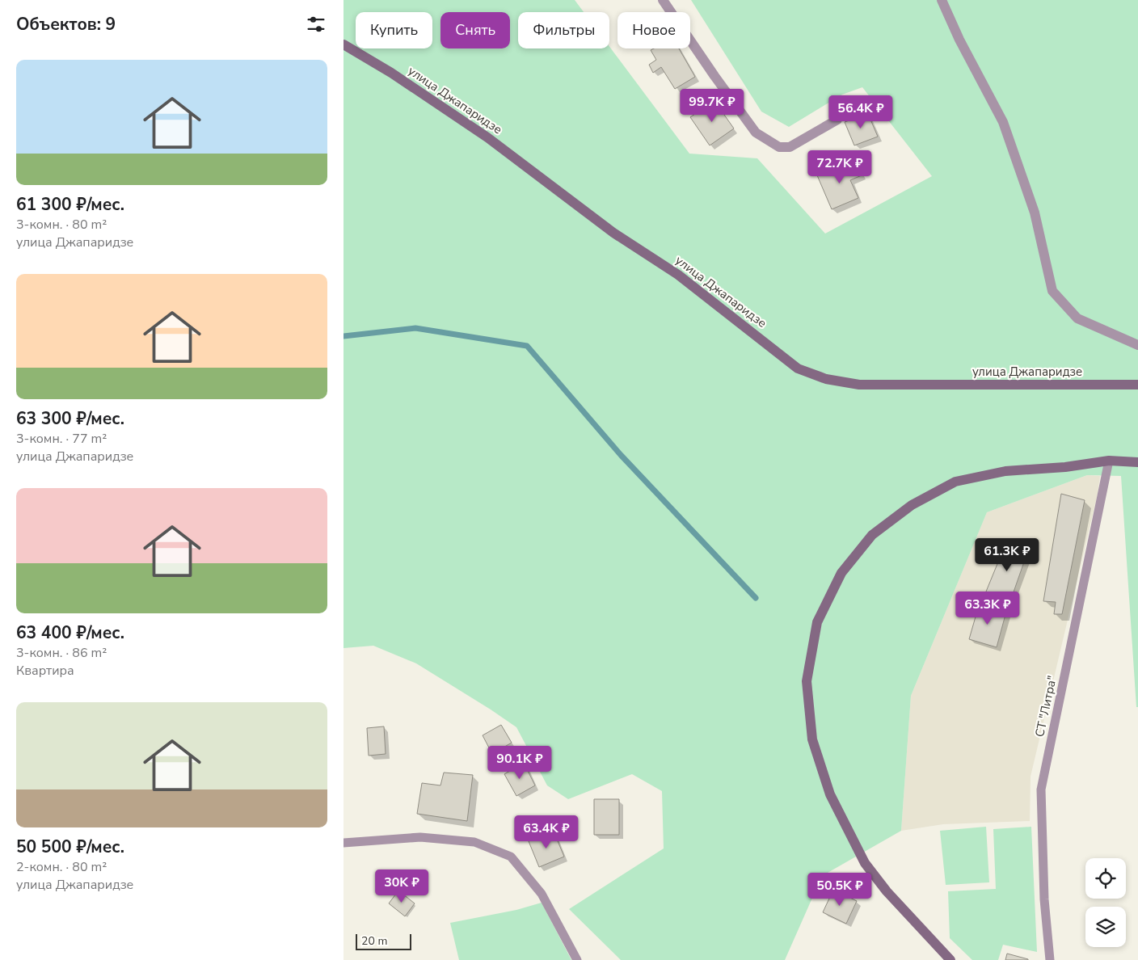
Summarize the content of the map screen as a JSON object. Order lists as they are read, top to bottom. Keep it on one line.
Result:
{"streets":{"street":["улица Джапаридзе"],"lane":["СТ \"Литра\""]},"scale_bar":"20 m","page":{"heading":"Объектов: 9","chip":["Купить","Снять","Фильтры","Новое"],"list":[{"name":"61 300 ₽/мес.","note":"3-комн. · 80 m² · улица Джапаридзе"},{"name":"63 300 ₽/мес.","note":"3-комн. · 77 m² · улица Джапаридзе"},{"name":"63 400 ₽/мес.","note":"3-комн. · 86 m² · Квартира"},{"name":"50 500 ₽/мес.","note":"2-комн. · 80 m² · улица Джапаридзе"}],"price":["99.7K ₽","56.4K ₽","72.7K ₽","61.3K ₽","63.3K ₽","90.1K ₽","63.4K ₽","30K ₽","50.5K ₽"],"scale":"20 m"}}
